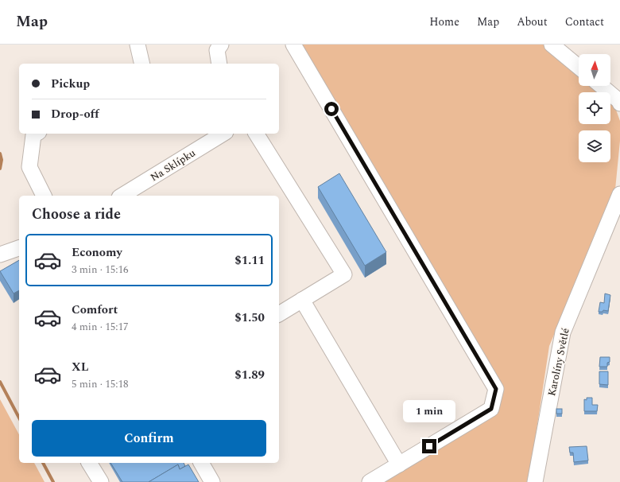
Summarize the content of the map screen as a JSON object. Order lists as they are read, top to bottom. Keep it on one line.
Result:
{"streets":{"street":["Na Sklípku","Karolíny Světlé"]},"north":"top","page":{"header":"Map","nav":["Home","Map","About","Contact"],"banner":["Pickup","Drop-off"],"heading":"Choose a ride","list":[{"name":"Economy","note":"3 min · 15:16","value":"$1.11"},{"name":"Comfort","note":"4 min · 15:17","value":"$1.50"},{"name":"XL","note":"5 min · 15:18","value":"$1.89"}],"bubble":"1 min","buttons":"Confirm"}}
